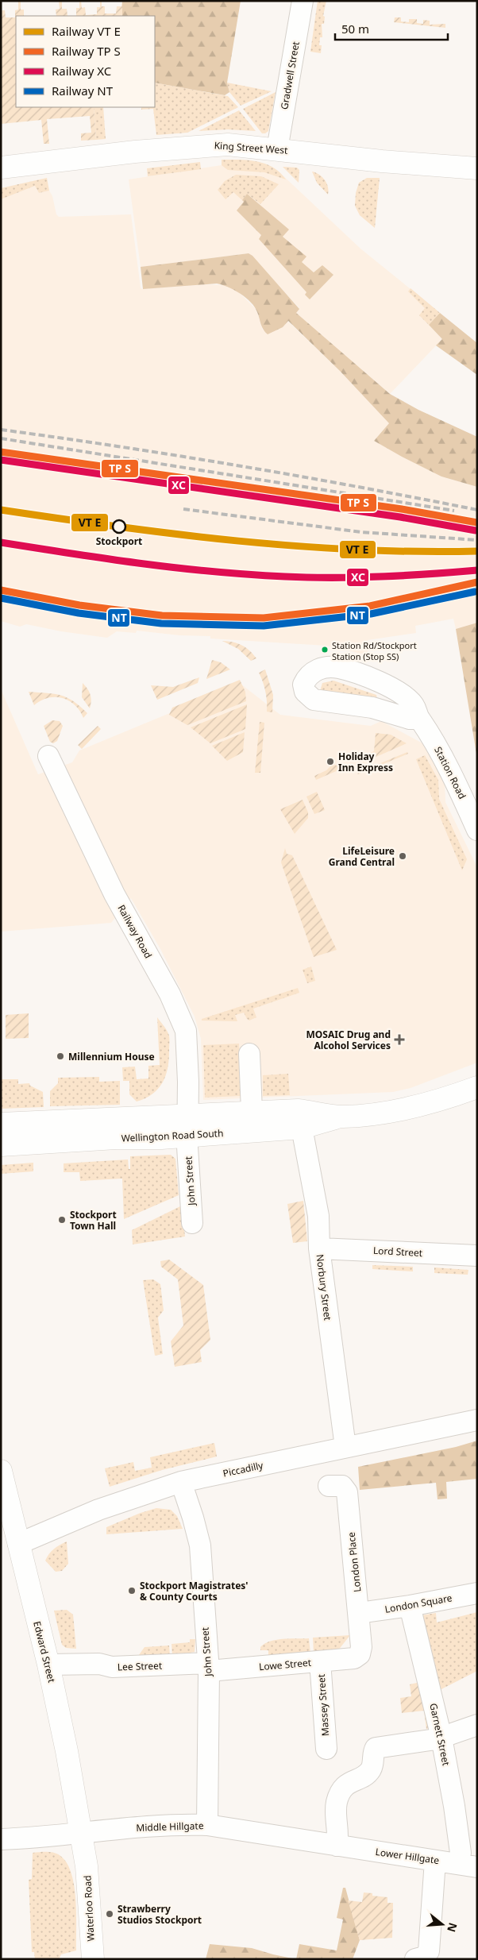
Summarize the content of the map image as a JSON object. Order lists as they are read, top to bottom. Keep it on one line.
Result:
{"streets":{"main road":["King Street West","Wellington Road South","Edward Street","Waterloo Road"],"street":["Gradwell Street","Station Road","Railway Road","John Street","Lord Street","Norbury Street","Piccadilly","London Place","London Square","Lowe Street","Lee Street","Massey Street","Garnett Street","Middle Hillgate","Lower Hillgate"]},"crossings":[["Gradwell Street","King Street West"],["Railway Road","Wellington Road South"],["Railway Road","John Street"],["Wellington Road South","John Street"],["Wellington Road South","Norbury Street"],["John Street","Piccadilly"],["John Street","Lowe Street"],["John Street","Lee Street"],["John Street","Middle Hillgate"],["Lord Street","Norbury Street"],["Norbury Street","Piccadilly"],["Piccadilly","Edward Street"],["London Place","London Square"],["London Place","Lowe Street"],["London Square","Garnett Street"],["Edward Street","Lee Street"],["Edward Street","Middle Hillgate"],["Edward Street","Waterloo Road"],["Lowe Street","Lee Street"],["Lowe Street","Massey Street"],["Garnett Street","Lower Hillgate"],["Middle Hillgate","Lower Hillgate"],["Middle Hillgate","Waterloo Road"]],"places":{"other":["Stockport","Station Rd/Stockport Station (Stop SS)","Holiday Inn Express","LifeLeisure Grand Central","Millennium House","Stockport Town Hall","Stockport Magistrates' & County Courts","Strawberry Studios Stockport"],"health":["MOSAIC Drug and Alcohol Services"]},"lines":["rail line XC","rail line NT"],"legend":["Railway VT E","Railway TP S","Railway XC","Railway NT"],"scale_bar":"50 m","north":"right"}
